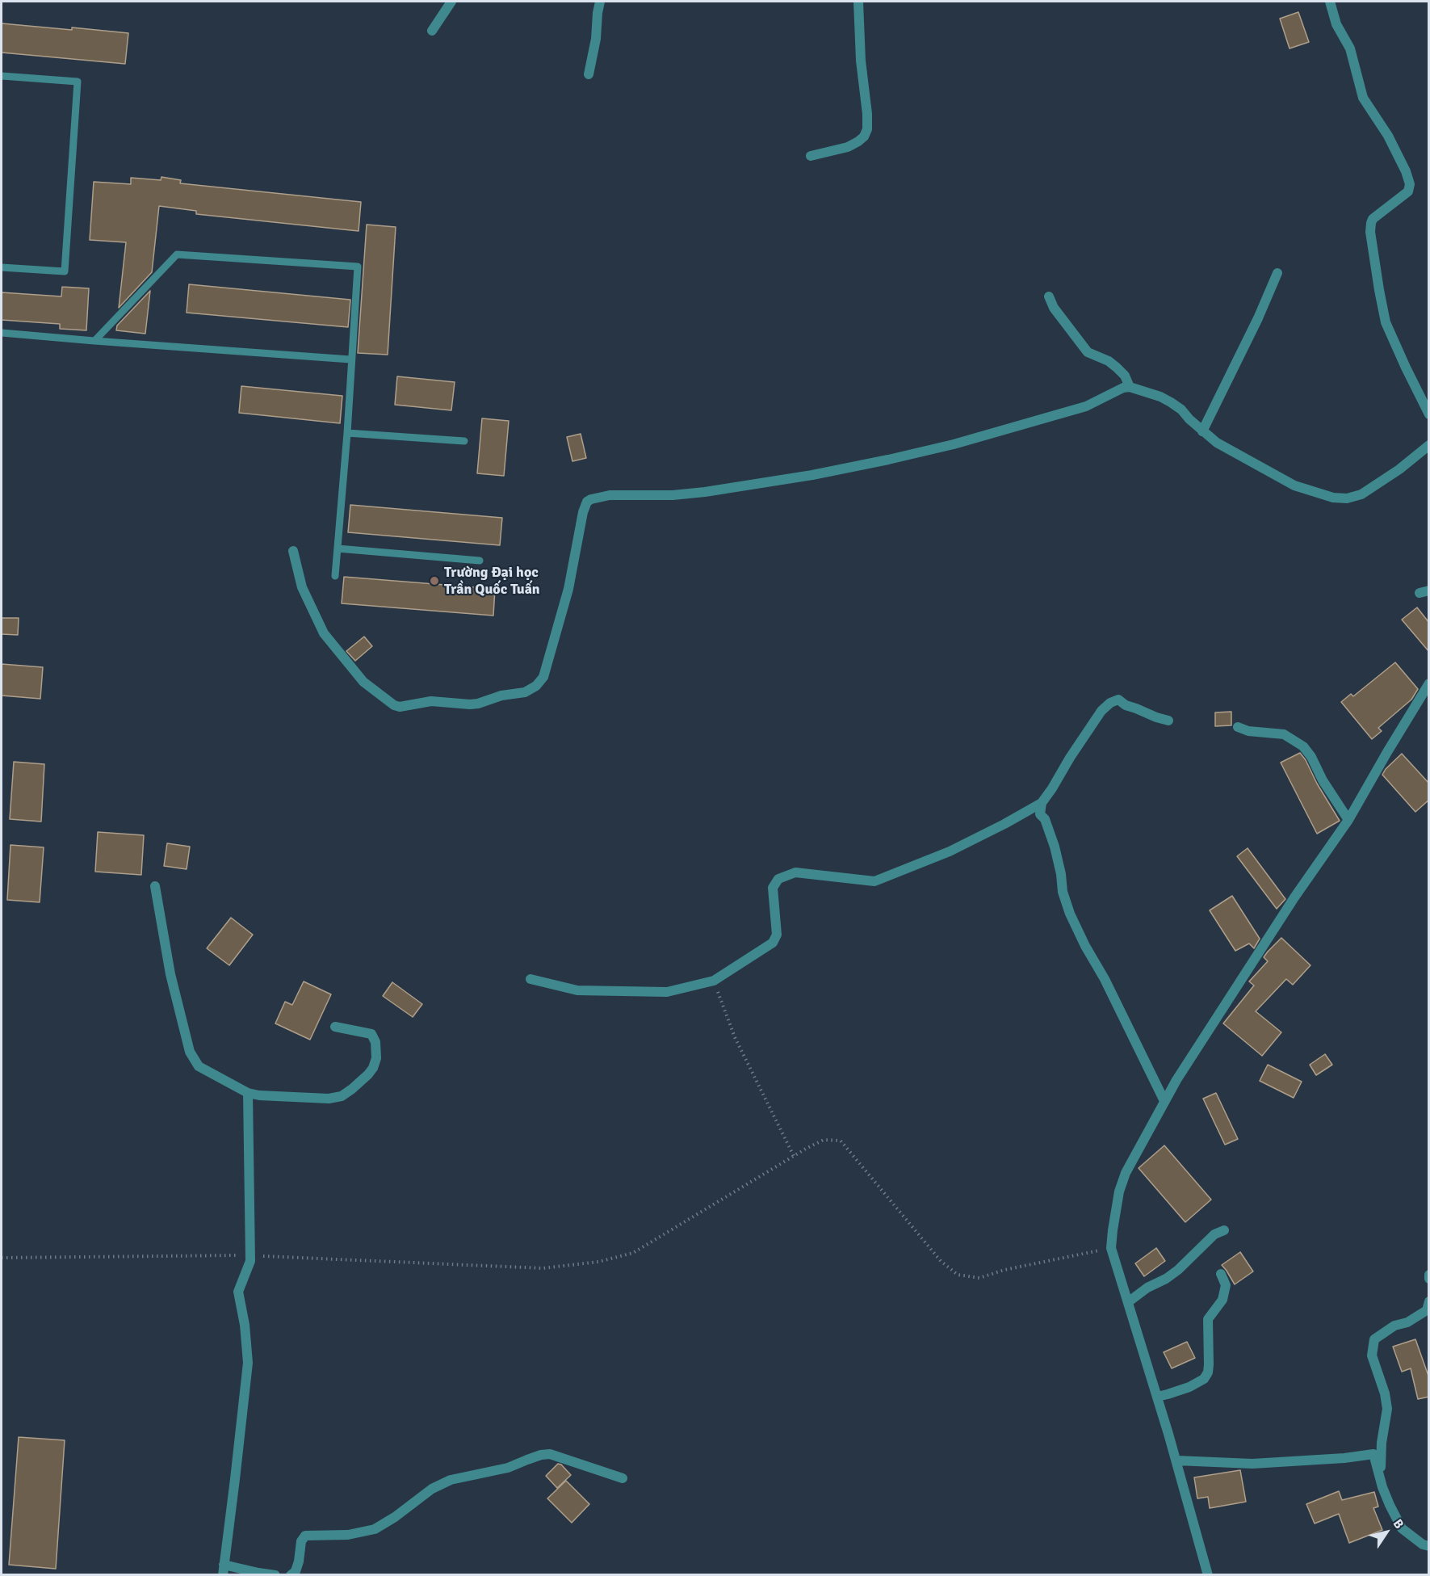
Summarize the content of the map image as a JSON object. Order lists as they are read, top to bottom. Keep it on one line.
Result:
{"places":["Trường Đại học Trần Quốc Tuấn"],"north":"top right"}
